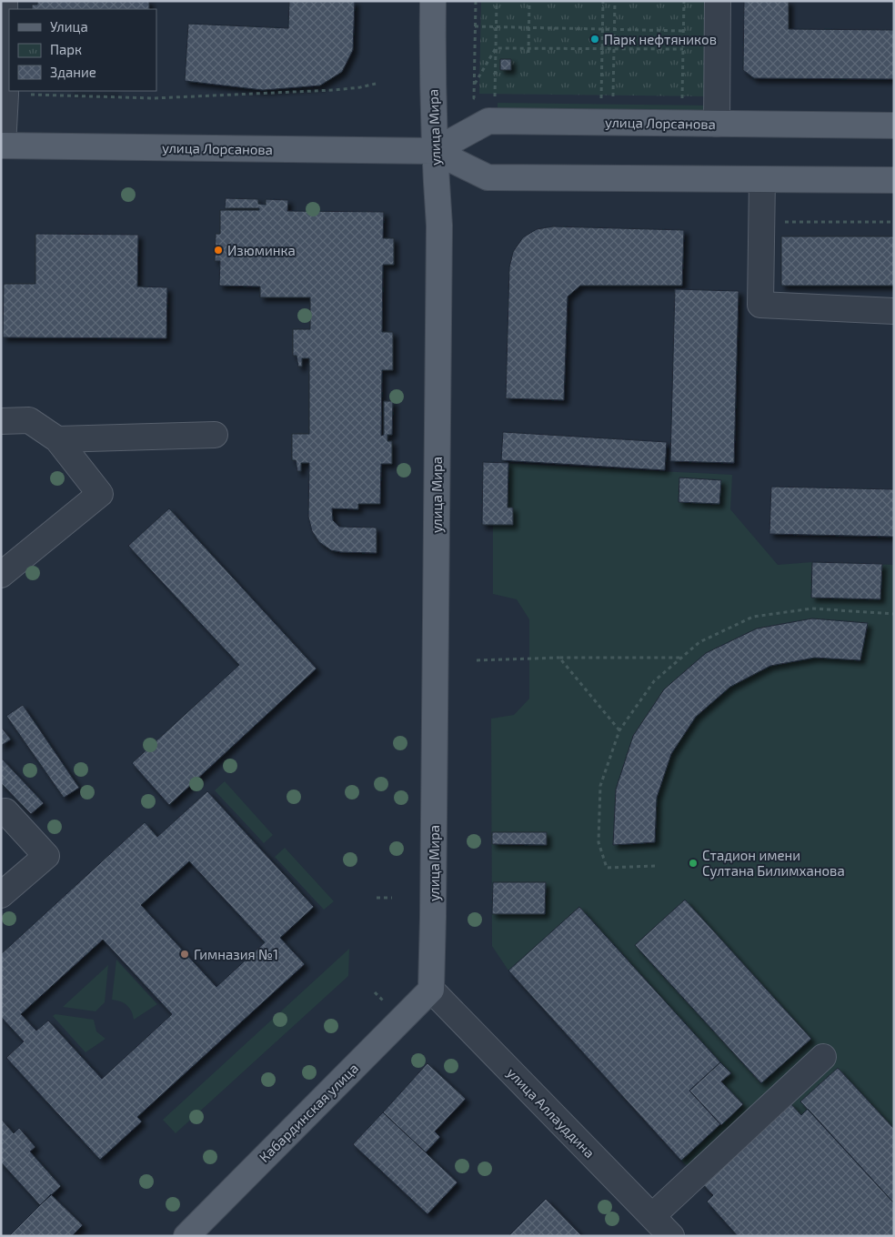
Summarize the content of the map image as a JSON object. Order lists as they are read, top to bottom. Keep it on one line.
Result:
{"streets":{"main road":["улица Лорсанова","улица Мира","Кабардинская улица"],"street":["улица Аллауддина"]},"crossings":[["улица Лорсанова","улица Мира"],["улица Мира","Кабардинская улица"],["улица Мира","улица Аллауддина"],["Кабардинская улица","улица Аллауддина"]],"places":["Парк нефтяников","Изюминка","Стадион имени Султана Билимханова","Гимназия №1"],"legend":["Улица","Парк","Здание"]}
